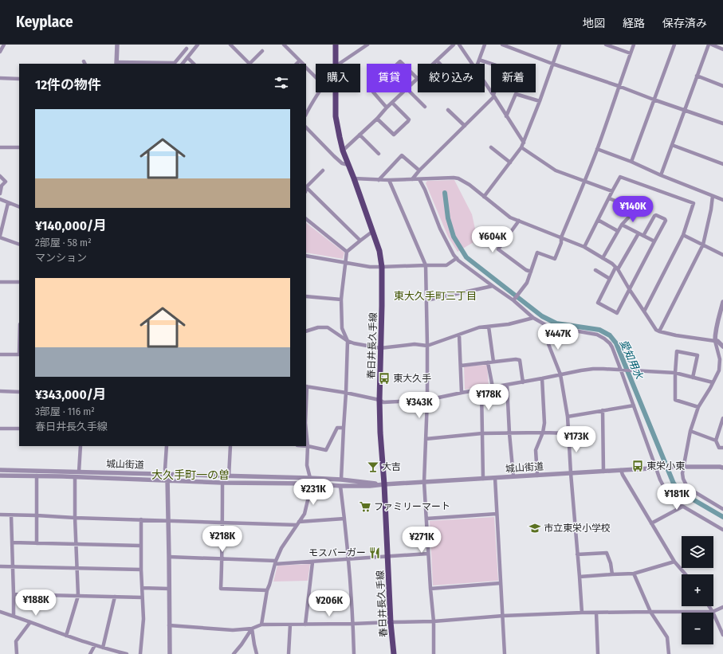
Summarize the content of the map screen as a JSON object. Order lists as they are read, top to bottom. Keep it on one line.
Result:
{"streets":{"main road":["春日井長久手線"],"street":["城山街道"]},"crossings":[["春日井長久手線","城山街道"]],"districts":["東大久手町三丁目","大久手町一の曽"],"water":["愛知用水"],"places":{"bus stop":["東大久手","東栄小東"],"bar":["大吉"],"supermarket":["ファミリーマート"],"school or university":["市立東栄小学校"],"restaurant":["モスバーガー"]},"page":{"header":"Keyplace","nav":["地図","経路","保存済み"],"chip":["購入","賃貸","絞り込み","新着"],"heading":"12件の物件","list":[{"name":"¥140,000/月","note":"2部屋 · 58 m² · マンション"},{"name":"¥343,000/月","note":"3部屋 · 116 m² · 春日井長久手線"}],"price":["¥140K","¥604K","¥447K","¥178K","¥343K","¥173K","¥231K","¥181K","¥218K","¥271K","¥188K","¥206K"],"map_buttons":["+","−"]}}
